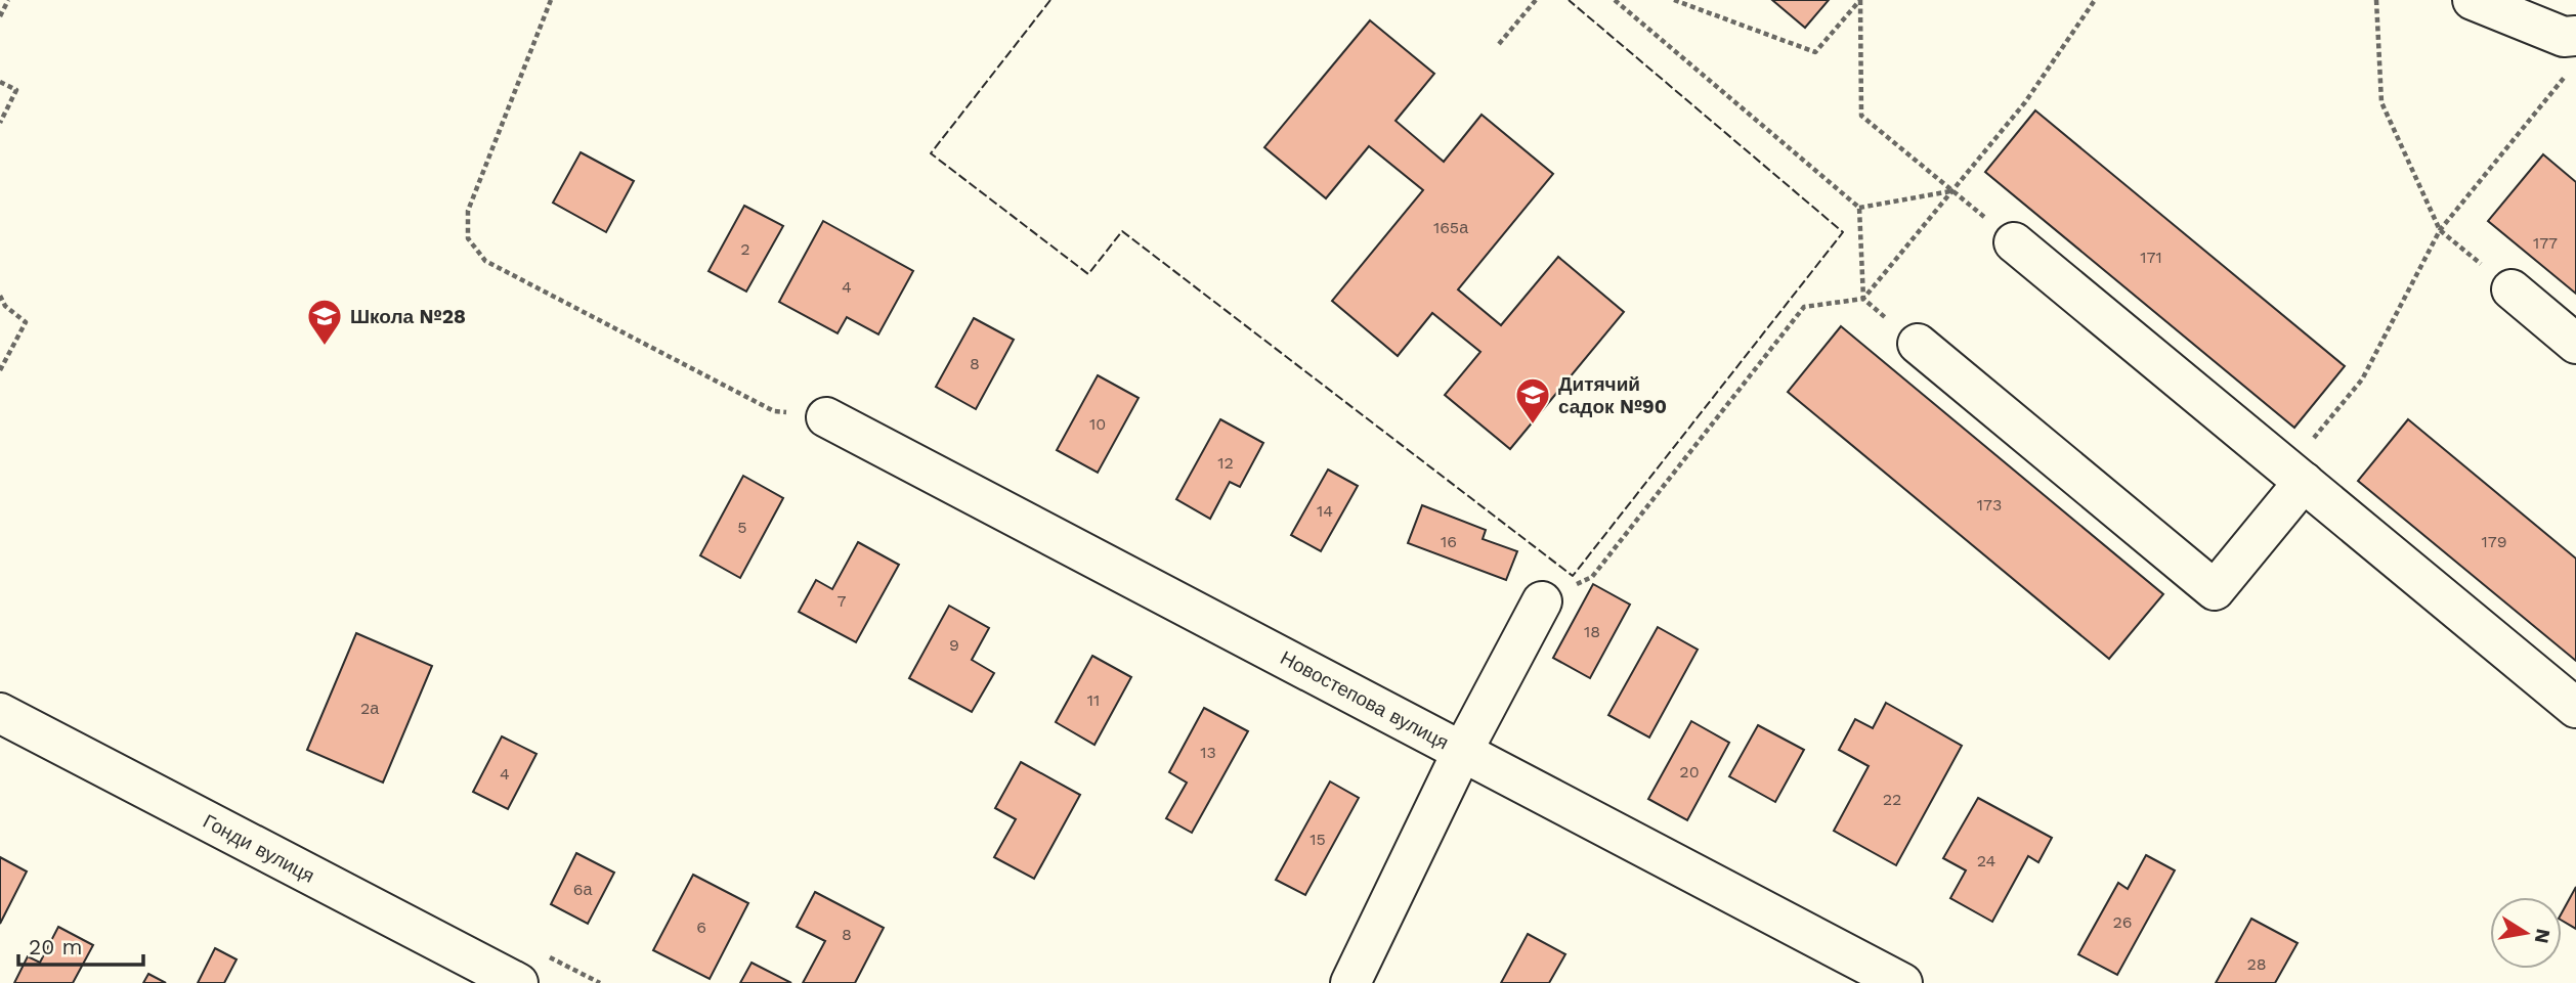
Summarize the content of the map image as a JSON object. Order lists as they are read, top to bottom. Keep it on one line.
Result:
{"streets":{"street":["Новостепова вулиця","Гонди вулиця"]},"places":{"school or university":["Школа №28","Дитячий садок №90"]},"house_numbers":["165а","177","2","171","4","8","10","12","173","14","5","16","179","7","18","9","11","2а","13","20","4","22","15","24","6а","26","6","8","28"],"scale_bar":"20 m","north":"right"}
